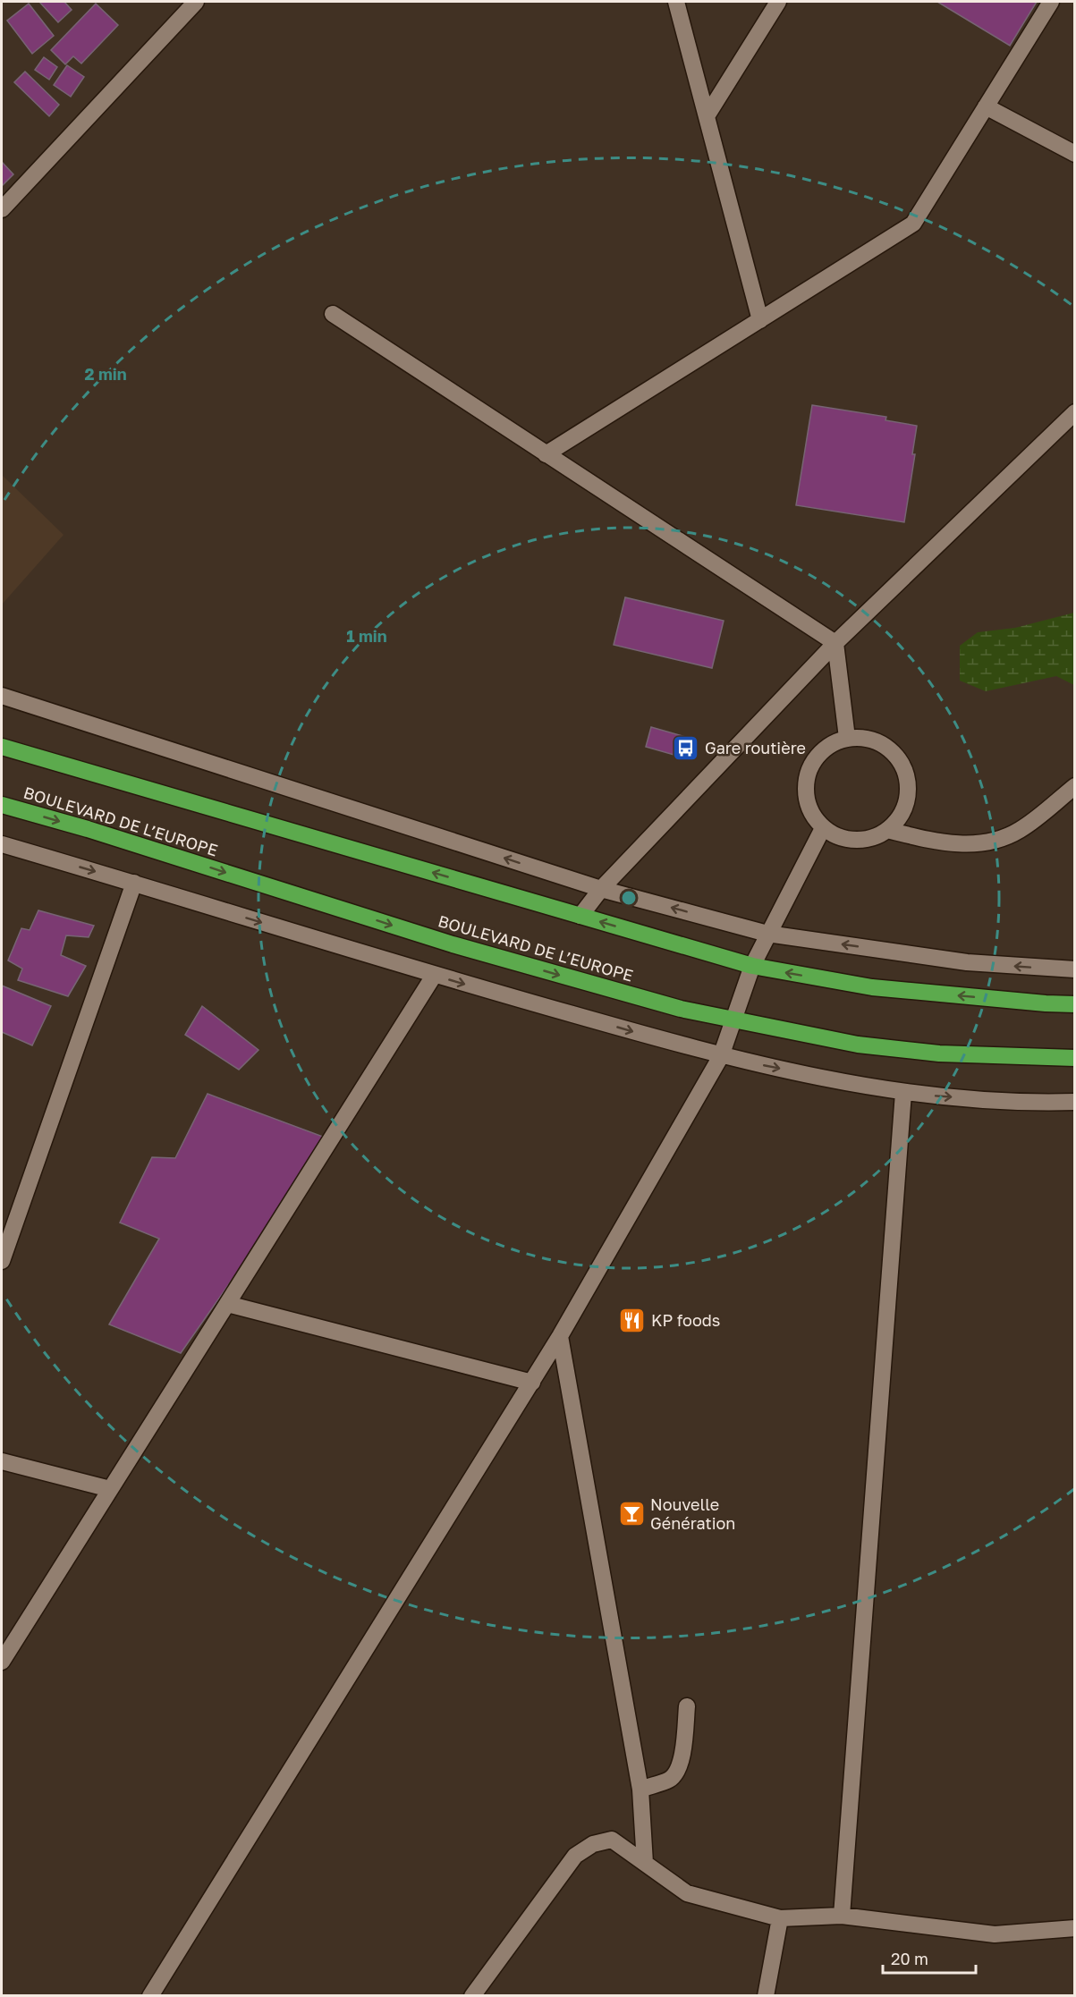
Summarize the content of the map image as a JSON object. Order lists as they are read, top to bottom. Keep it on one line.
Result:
{"streets":{"highway":["BOULEVARD DE L’EUROPE"]},"places":{"bus stop":["Gare routière"],"restaurant":["KP foods"],"bar":["Nouvelle Génération"]},"scale_bar":"20 m","rings":["2 min","1 min"]}
